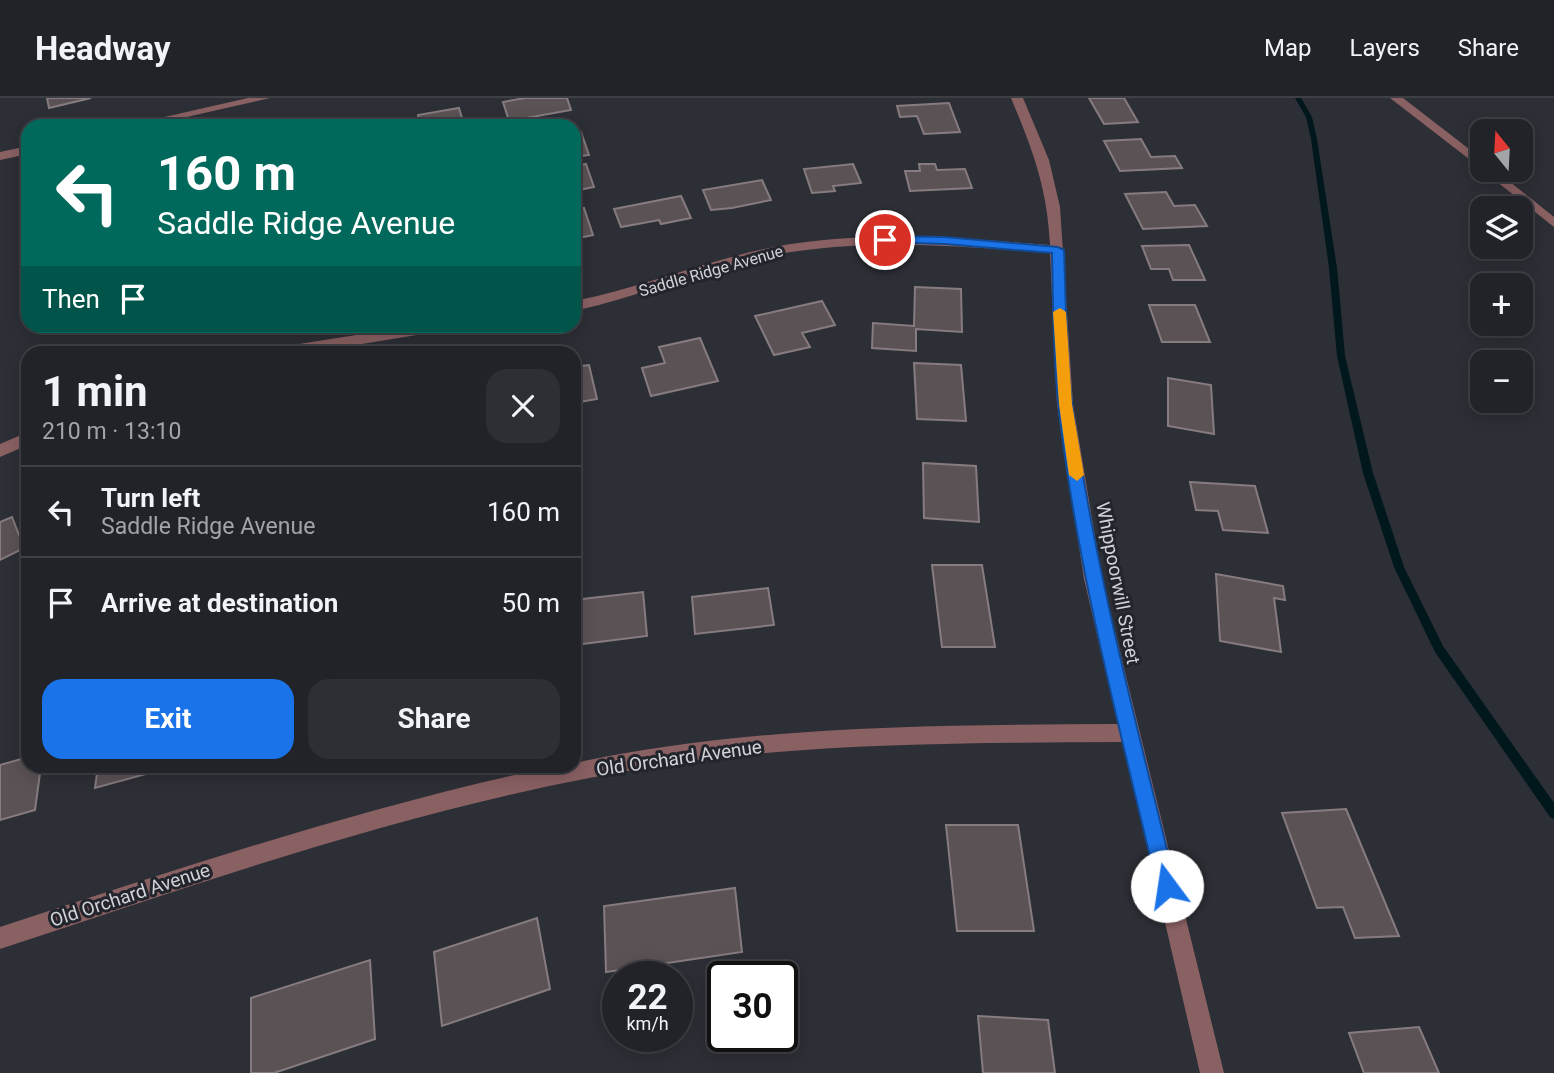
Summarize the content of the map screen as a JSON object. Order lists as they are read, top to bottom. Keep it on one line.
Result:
{"streets":{"street":["Saddle Ridge Avenue","Whippoorwill Street","Old Orchard Avenue"]},"crossings":[["Saddle Ridge Avenue","Whippoorwill Street"],["Whippoorwill Street","Old Orchard Avenue"]],"north":"top","page":{"header":"Headway","nav":["Map","Layers","Share"],"map_buttons":["+","−"],"turn":["160 m","Saddle Ridge Avenue"],"then":"Then","heading":["1 min","210 m · 13:10"],"list":[{"name":"Turn left","note":"Saddle Ridge Avenue","value":"160 m"},{"name":"Arrive at destination","value":"50 m"}],"buttons":["Exit","Share"],"speed":"22 km/h","limit":"30"}}
